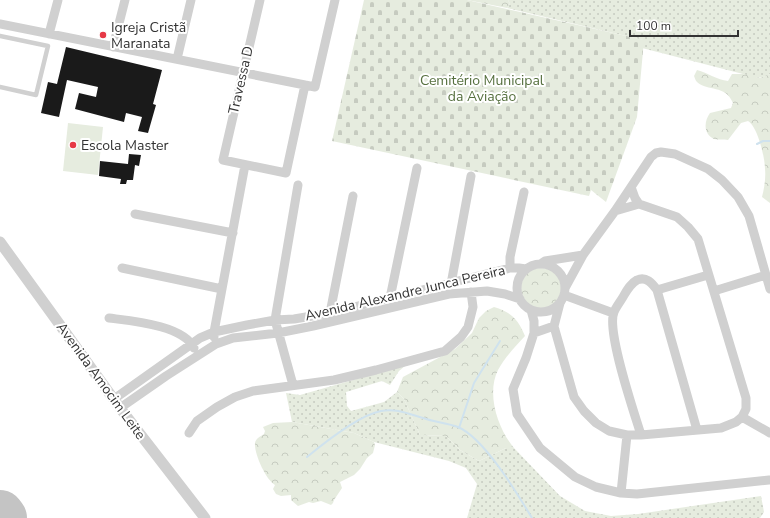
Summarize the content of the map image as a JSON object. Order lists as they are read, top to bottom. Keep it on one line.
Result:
{"streets":{"street":["Travessa D","Avenida Alexandre Junca Pereira","Avenida Amocim Leite"]},"crossings":[["Avenida Alexandre Junca Pereira","Avenida Amocim Leite"]],"parks":["Cemitério Municipal da Aviação"],"places":["Igreja Cristã Maranata","Escola Master"],"scale_bar":"100 m"}
